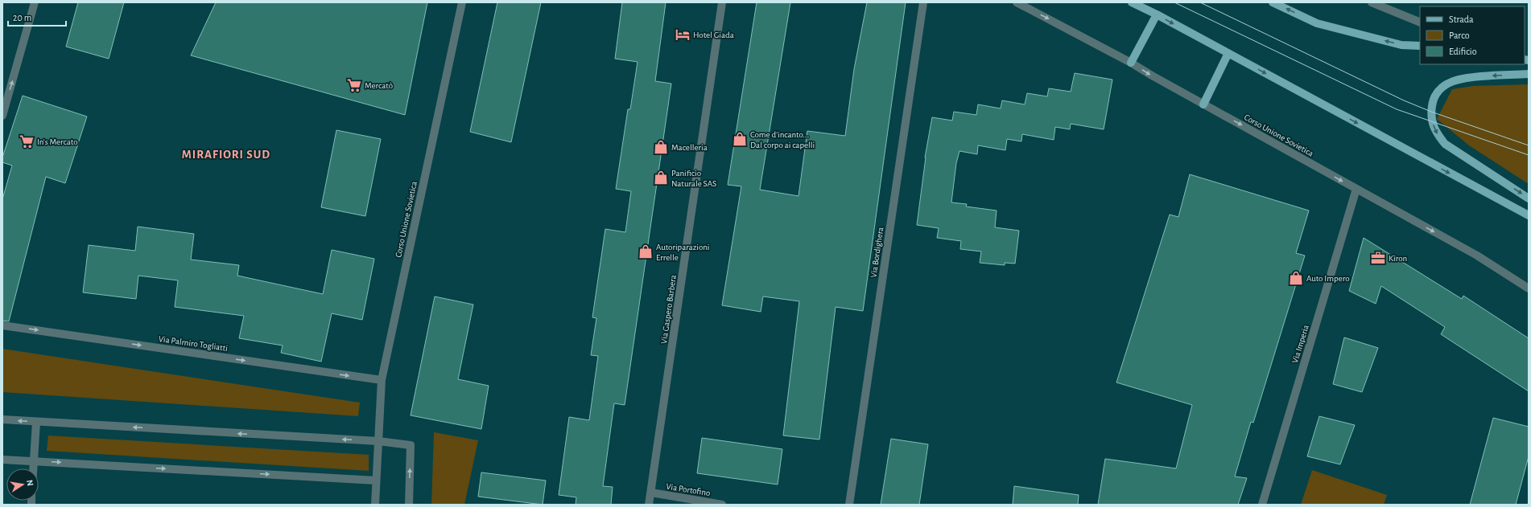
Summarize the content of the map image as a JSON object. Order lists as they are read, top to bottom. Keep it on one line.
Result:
{"streets":{"street":["Corso Unione Sovietica","Via Bordighera","Via Gaspero Barbera","Via Palmiro Togliatti","Via Imperia","Via Portofino"]},"crossings":[["Corso Unione Sovietica","Via Palmiro Togliatti"],["Corso Unione Sovietica","Via Imperia"],["Via Gaspero Barbera","Via Portofino"]],"one_way":["Corso Unione Sovietica"],"districts":["MIRAFIORI SUD"],"places":{"hotel":["Hotel Giada"],"supermarket":["Mercatò","In's Mercato"],"shop":["Come d'incanto... Dal corpo ai capelli","Macelleria","Panificio Naturale SAS","Autoriparazioni Errelle","Auto Impero"],"office":["Kìron"]},"legend":["Strada","Parco","Edificio"],"scale_bar":"20 m","north":"right"}
